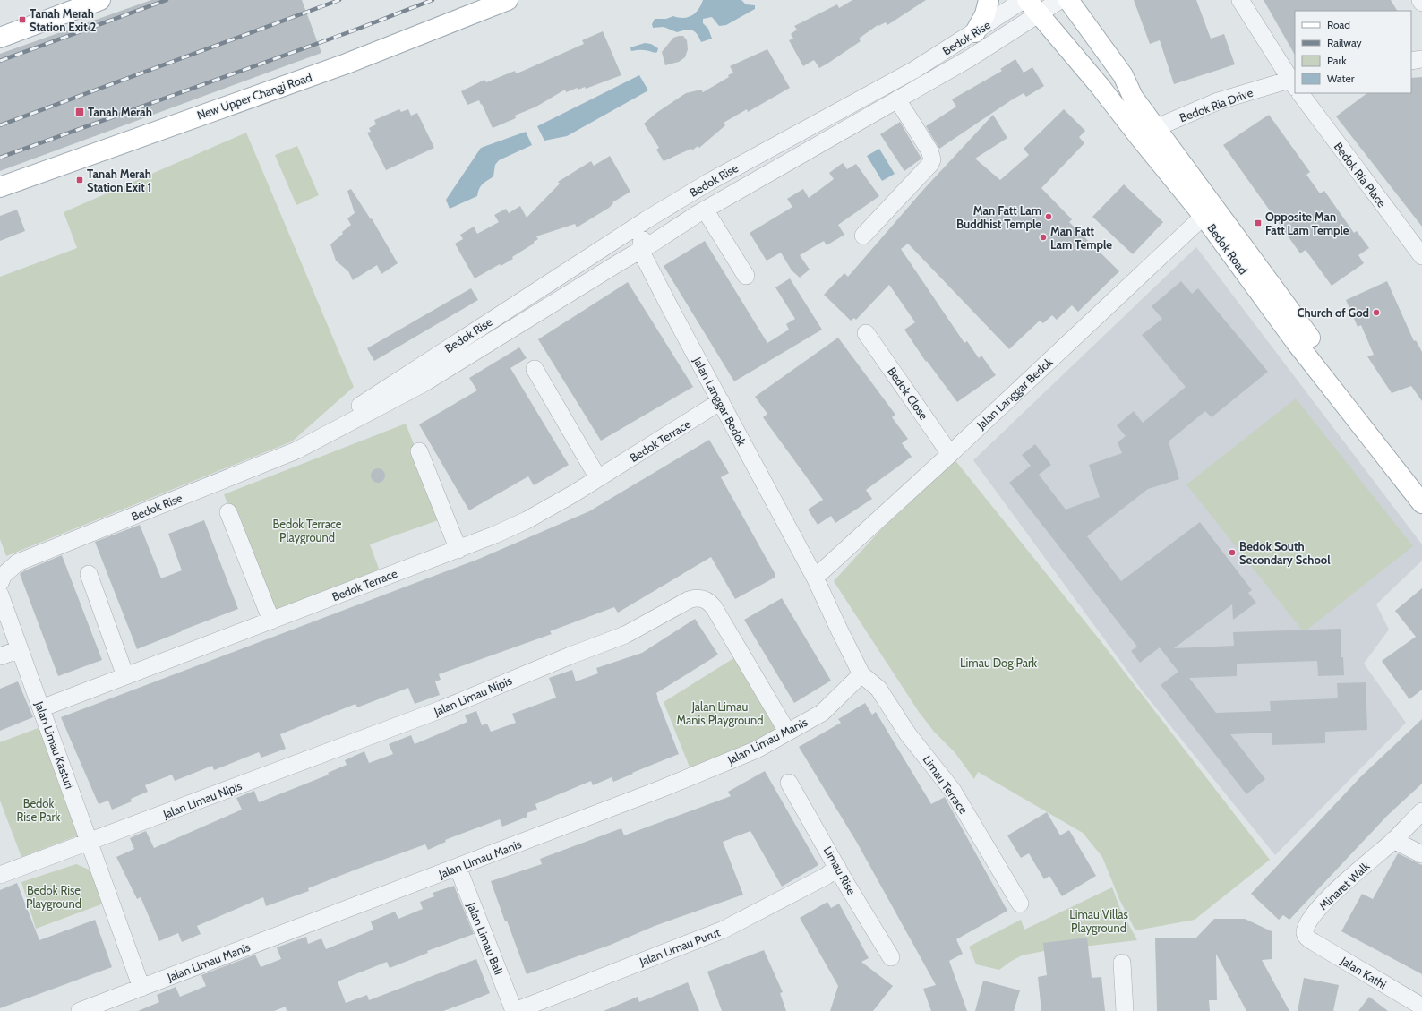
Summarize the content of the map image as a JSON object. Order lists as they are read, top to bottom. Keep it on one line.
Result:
{"streets":{"main road":["New Upper Changi Road","Bedok Road"],"street":["Bedok Rise","Bedok Ria Drive","Bedok Ria Place","Bedok Close","Jalan Langgar Bedok","Bedok Terrace","Jalan Limau Nipis","Jalan Limau Manis","Jalan Limau Kasturi","Limau Terrace","Limau Rise","Minaret Walk","Jalan Limau Bali","Jalan Limau Purut","Jalan Kathi"]},"crossings":[["Bedok Rise","Bedok Road"],["Bedok Rise","Jalan Langgar Bedok"],["Bedok Ria Drive","Bedok Ria Place"],["Bedok Ria Drive","Bedok Road"],["Bedok Road","Jalan Langgar Bedok"],["Bedok Close","Jalan Langgar Bedok"],["Jalan Langgar Bedok","Bedok Terrace"],["Jalan Langgar Bedok","Jalan Limau Manis"],["Jalan Langgar Bedok","Limau Terrace"],["Bedok Terrace","Jalan Limau Kasturi"],["Jalan Limau Nipis","Jalan Limau Manis"],["Jalan Limau Nipis","Jalan Limau Kasturi"],["Jalan Limau Manis","Jalan Limau Kasturi"],["Jalan Limau Manis","Limau Terrace"],["Jalan Limau Manis","Jalan Limau Bali"],["Limau Rise","Jalan Limau Purut"],["Minaret Walk","Jalan Kathi"],["Jalan Limau Bali","Jalan Limau Purut"]],"parks":["Bedok Terrace Playground","Limau Dog Park","Jalan Limau Manis Playground","Bedok Rise Park","Bedok Rise Playground","Limau Villas Playground"],"places":{"transit":["Tanah Merah Station Exit 2","Tanah Merah","Tanah Merah Station Exit 1","Opposite Man Fatt Lam Temple"],"other":["Man Fatt Lam Buddhist Temple","Man Fatt Lam Temple","Church of God","Bedok South Secondary School"]},"legend":["Road","Railway","Park","Water"]}
